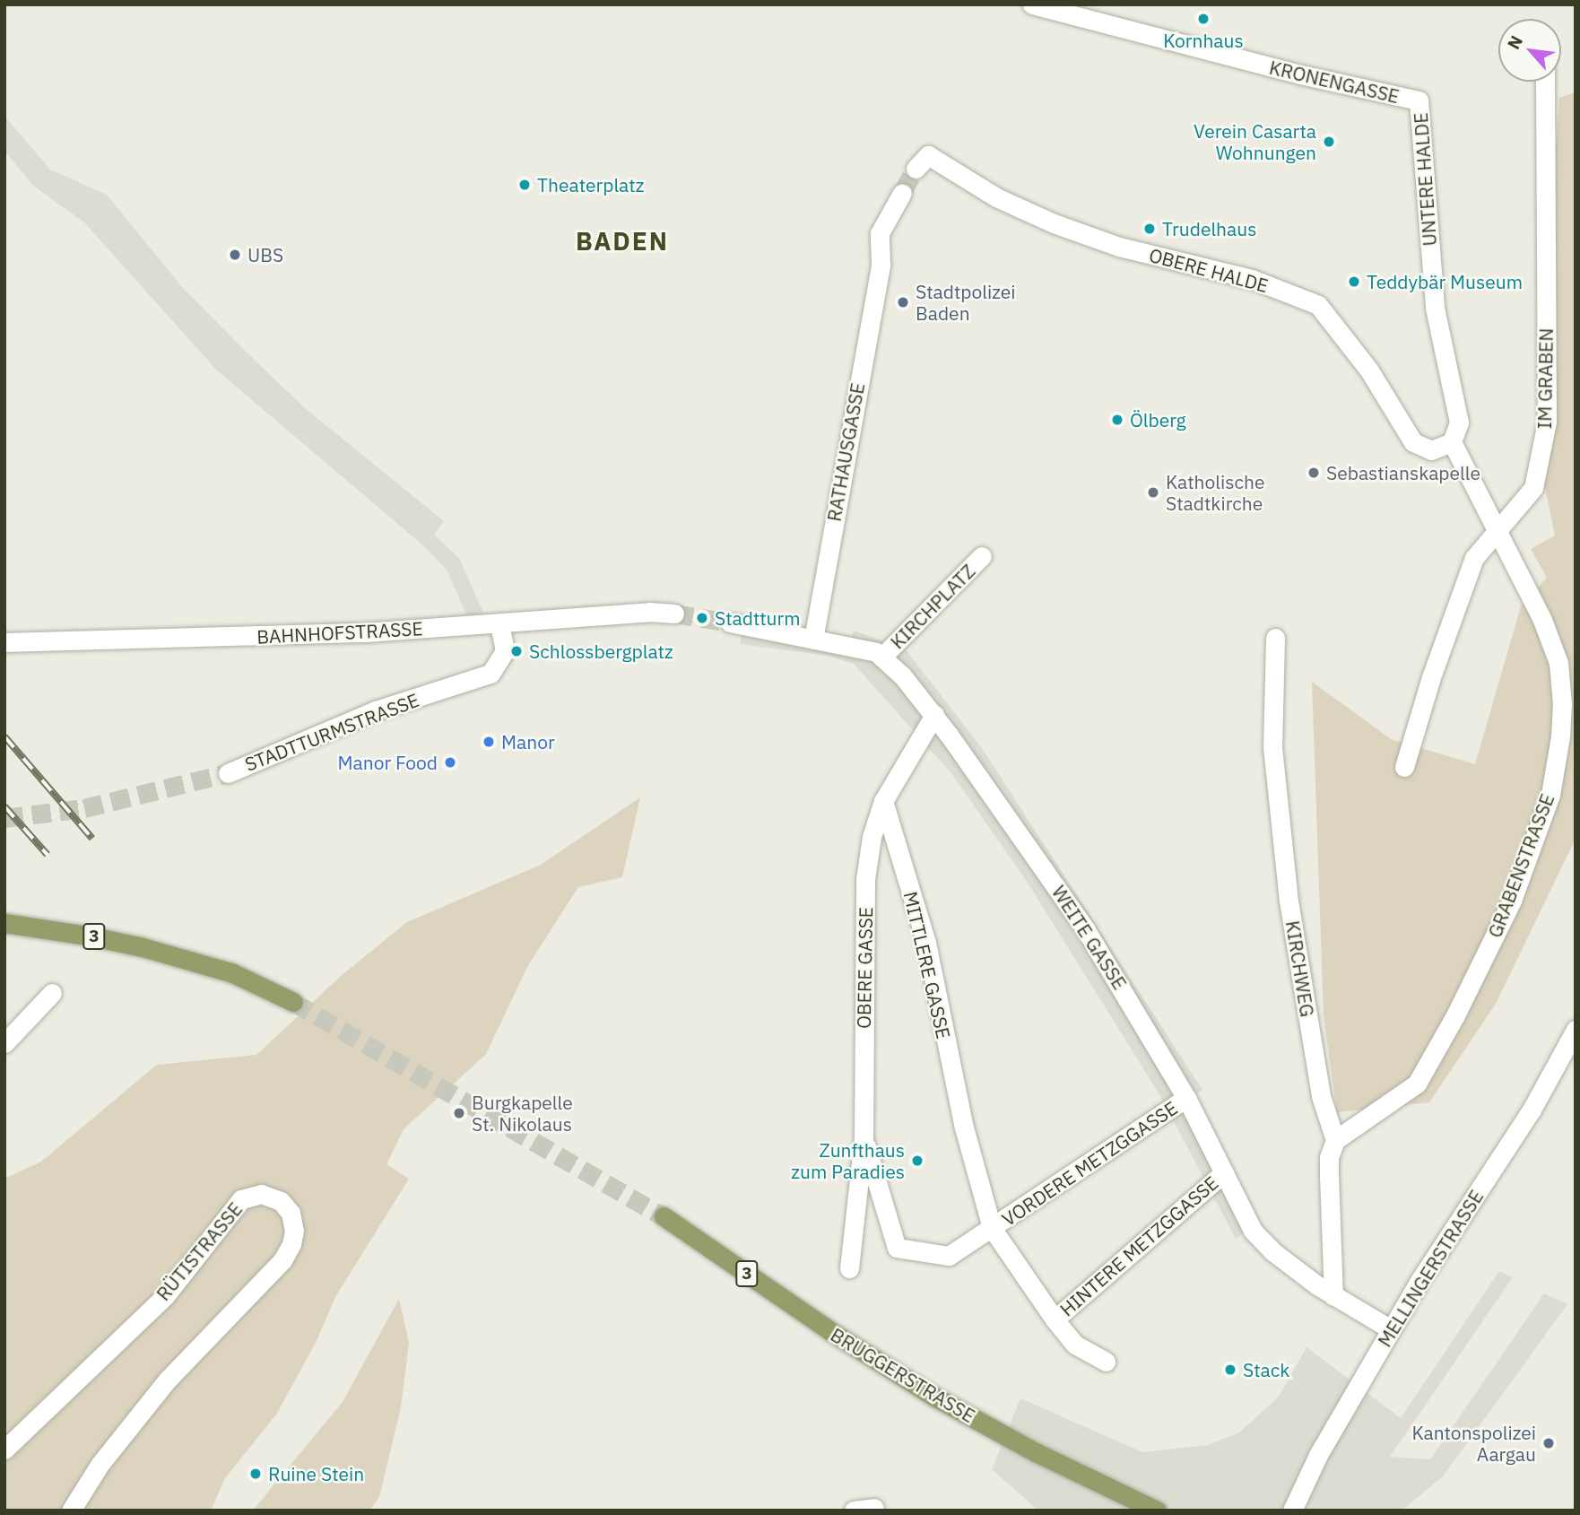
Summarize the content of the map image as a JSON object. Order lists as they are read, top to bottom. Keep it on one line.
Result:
{"streets":{"main road":["3","BRUGGERSTRASSE"],"street":["KRONENGASSE","UNTERE HALDE","OBERE HALDE","IM GRABEN","RATHAUSGASSE","KIRCHPLATZ","BAHNHOFSTRASSE","STADTTURMSTRASSE","GRABENSTRASSE","WEITE GASSE","MITTLERE GASSE","OBERE GASSE","KIRCHWEG","VORDERE METZGGASSE","HINTERE METZGGASSE","RÜTISTRASSE","MELLINGERSTRASSE"]},"crossings":[["KRONENGASSE","UNTERE HALDE"],["UNTERE HALDE","OBERE HALDE"],["UNTERE HALDE","GRABENSTRASSE"],["OBERE HALDE","GRABENSTRASSE"],["IM GRABEN","GRABENSTRASSE"],["KIRCHPLATZ","WEITE GASSE"],["BAHNHOFSTRASSE","STADTTURMSTRASSE"],["GRABENSTRASSE","KIRCHWEG"],["WEITE GASSE","KIRCHWEG"],["WEITE GASSE","VORDERE METZGGASSE"],["WEITE GASSE","HINTERE METZGGASSE"],["WEITE GASSE","MELLINGERSTRASSE"],["MITTLERE GASSE","OBERE GASSE"],["MITTLERE GASSE","VORDERE METZGGASSE"],["MITTLERE GASSE","HINTERE METZGGASSE"],["OBERE GASSE","VORDERE METZGGASSE"]],"districts":["BADEN"],"places":["Kornhaus","Verein Casarta Wohnungen","Theaterplatz","Trudelhaus","UBS","Teddybär Museum","Stadtpolizei Baden","Ölberg","Sebastianskapelle","Katholische Stadtkirche","Stadtturm","Schlossbergplatz","Manor","Manor Food","Burgkapelle St. Nikolaus","Zunfthaus zum Paradies","Stack","Kantonspolizei Aargau","Ruine Stein"],"north":"top left"}
